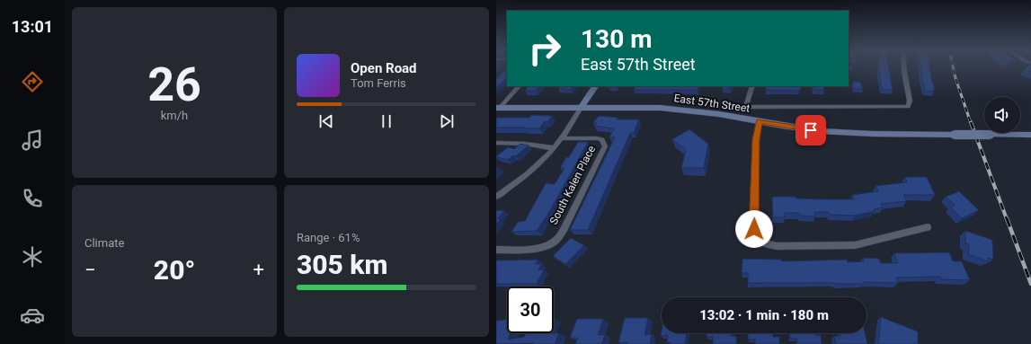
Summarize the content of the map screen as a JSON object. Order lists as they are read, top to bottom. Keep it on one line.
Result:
{"streets":{"main road":["East 57th Street"],"street":["South Kalen Place"]},"page":{"tabs":"13:01","tile":[["26","km/h"],"Climate",["Range · 61%","305 km"]],"turn":["130 m","East 57th Street"],"song":["Open Road","Tom Ferris"],"heat":["−","20°","+"],"limit":"30","trip":"13:02 · 1 min · 180 m"}}
